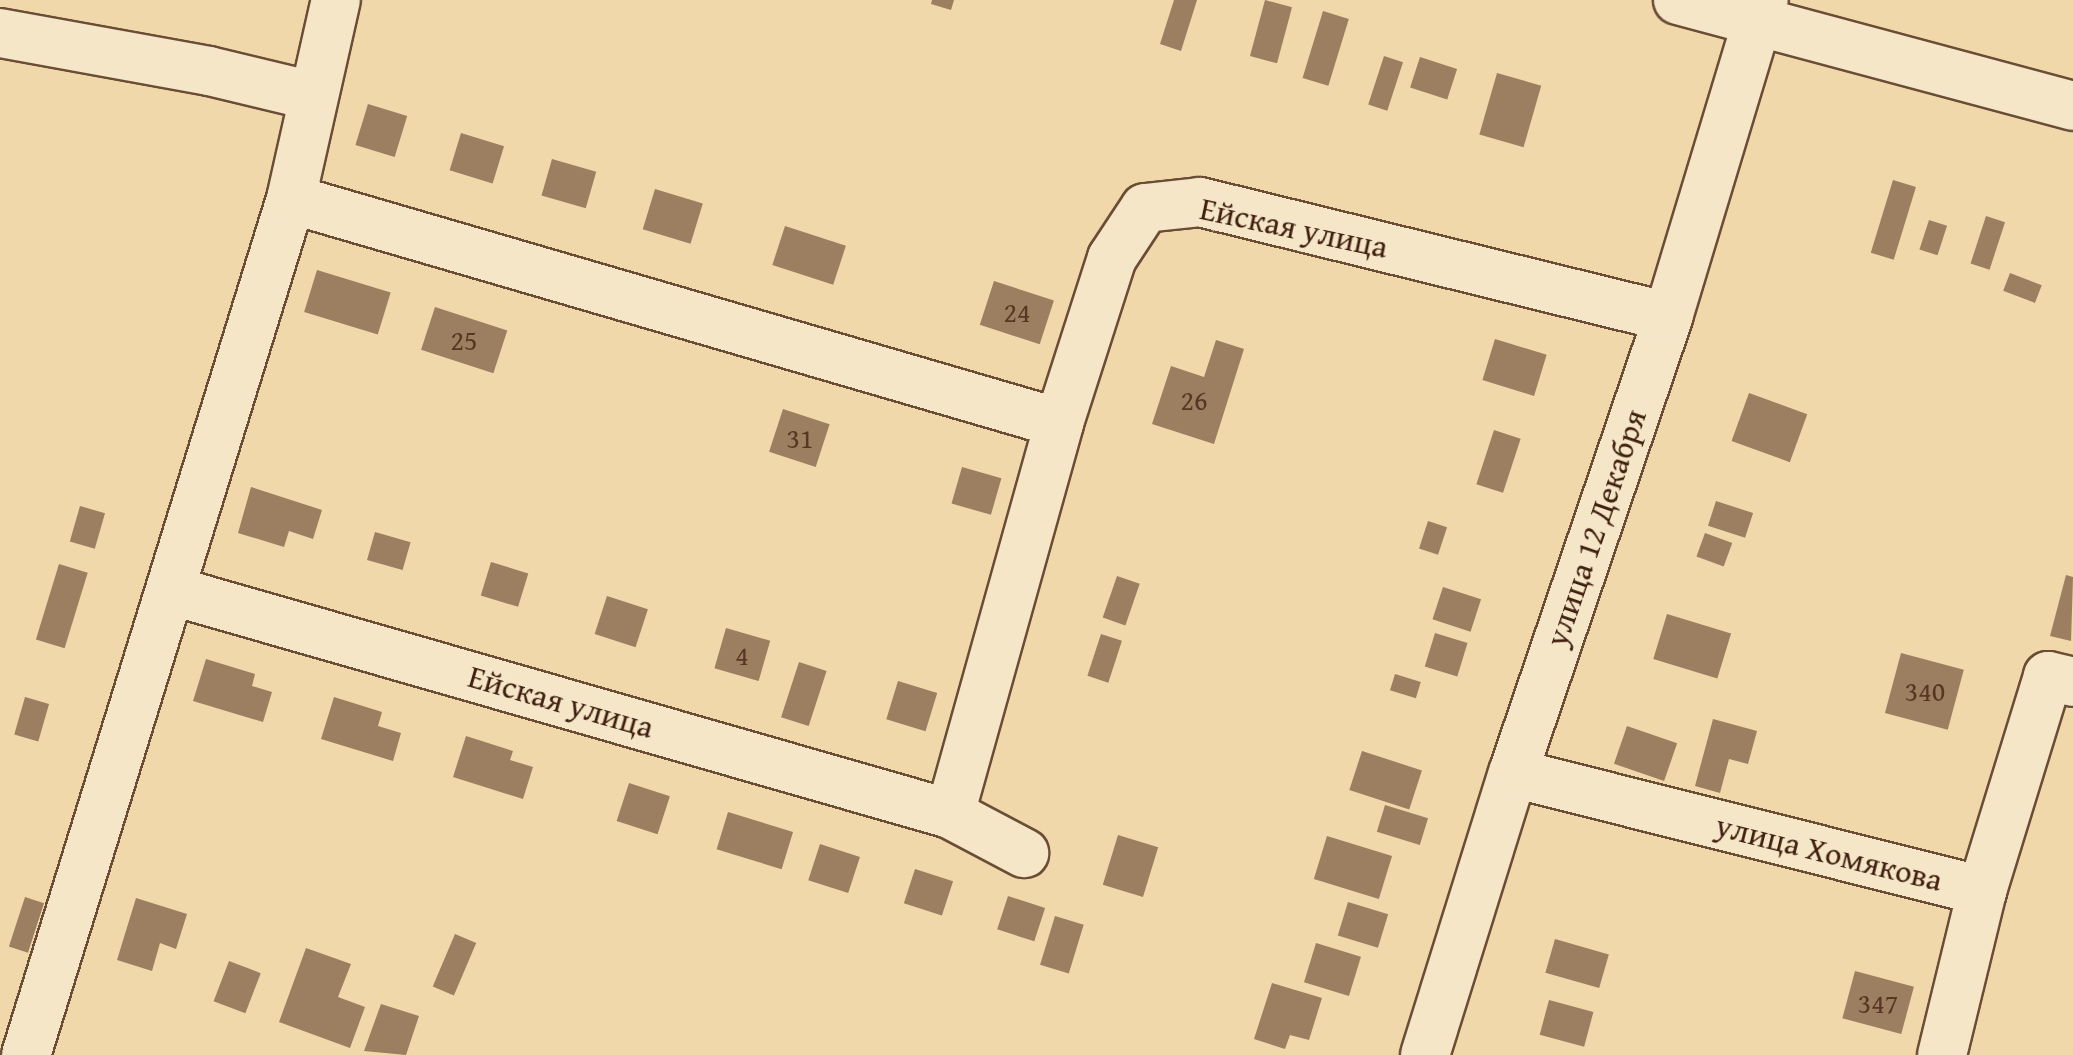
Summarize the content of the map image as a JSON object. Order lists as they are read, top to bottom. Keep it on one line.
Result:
{"streets":{"street":["Ейская улица","улица 12 Декабря","улица Хомякова"]},"crossings":[["Ейская улица","улица 12 Декабря"],["улица 12 Декабря","улица Хомякова"]],"house_numbers":["24","25","26","31","4","340","347"]}
